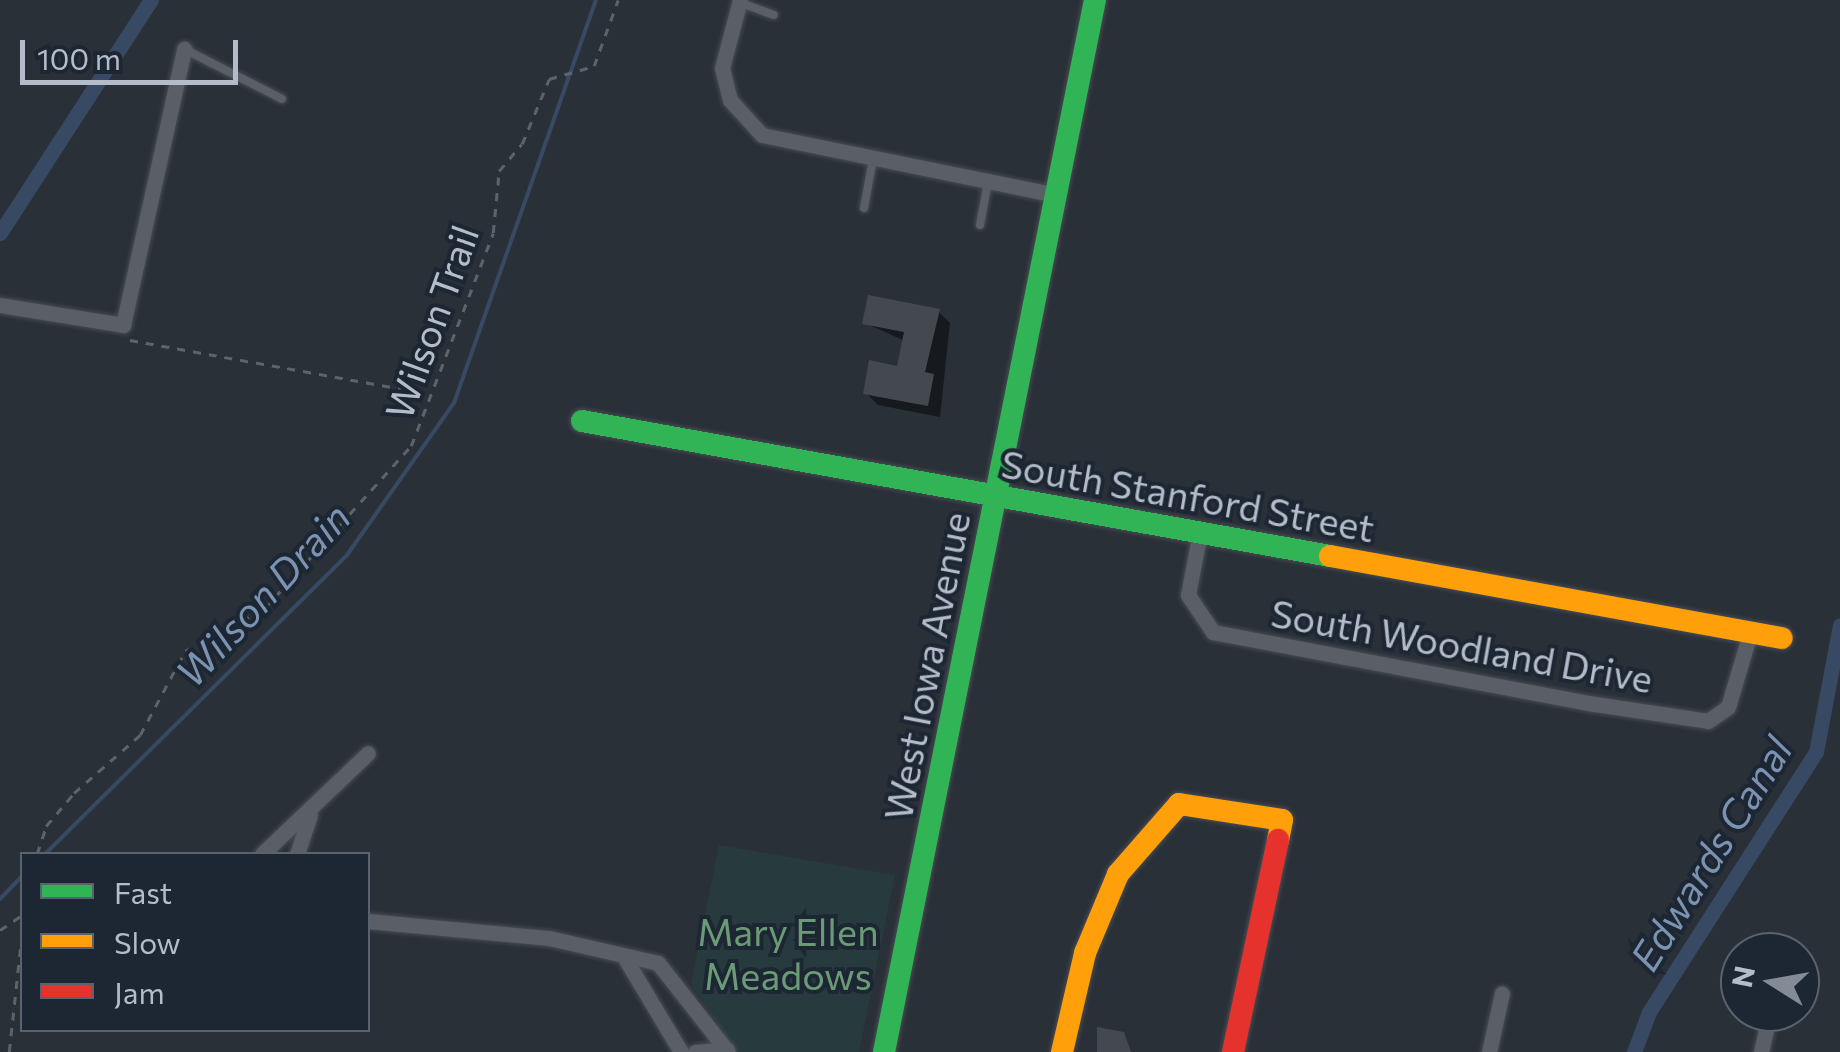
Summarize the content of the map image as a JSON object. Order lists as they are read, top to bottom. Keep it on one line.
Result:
{"streets":{"street":["South Stanford Street","South Woodland Drive","West Iowa Avenue"],"path":["Wilson Trail"]},"crossings":[["South Stanford Street","South Woodland Drive"],["South Stanford Street","West Iowa Avenue"]],"water":["Wilson Drain","Edwards Canal"],"parks":["Mary Ellen Meadows"],"legend":["Fast","Slow","Jam"],"scale_bar":"100 m","north":"left"}
